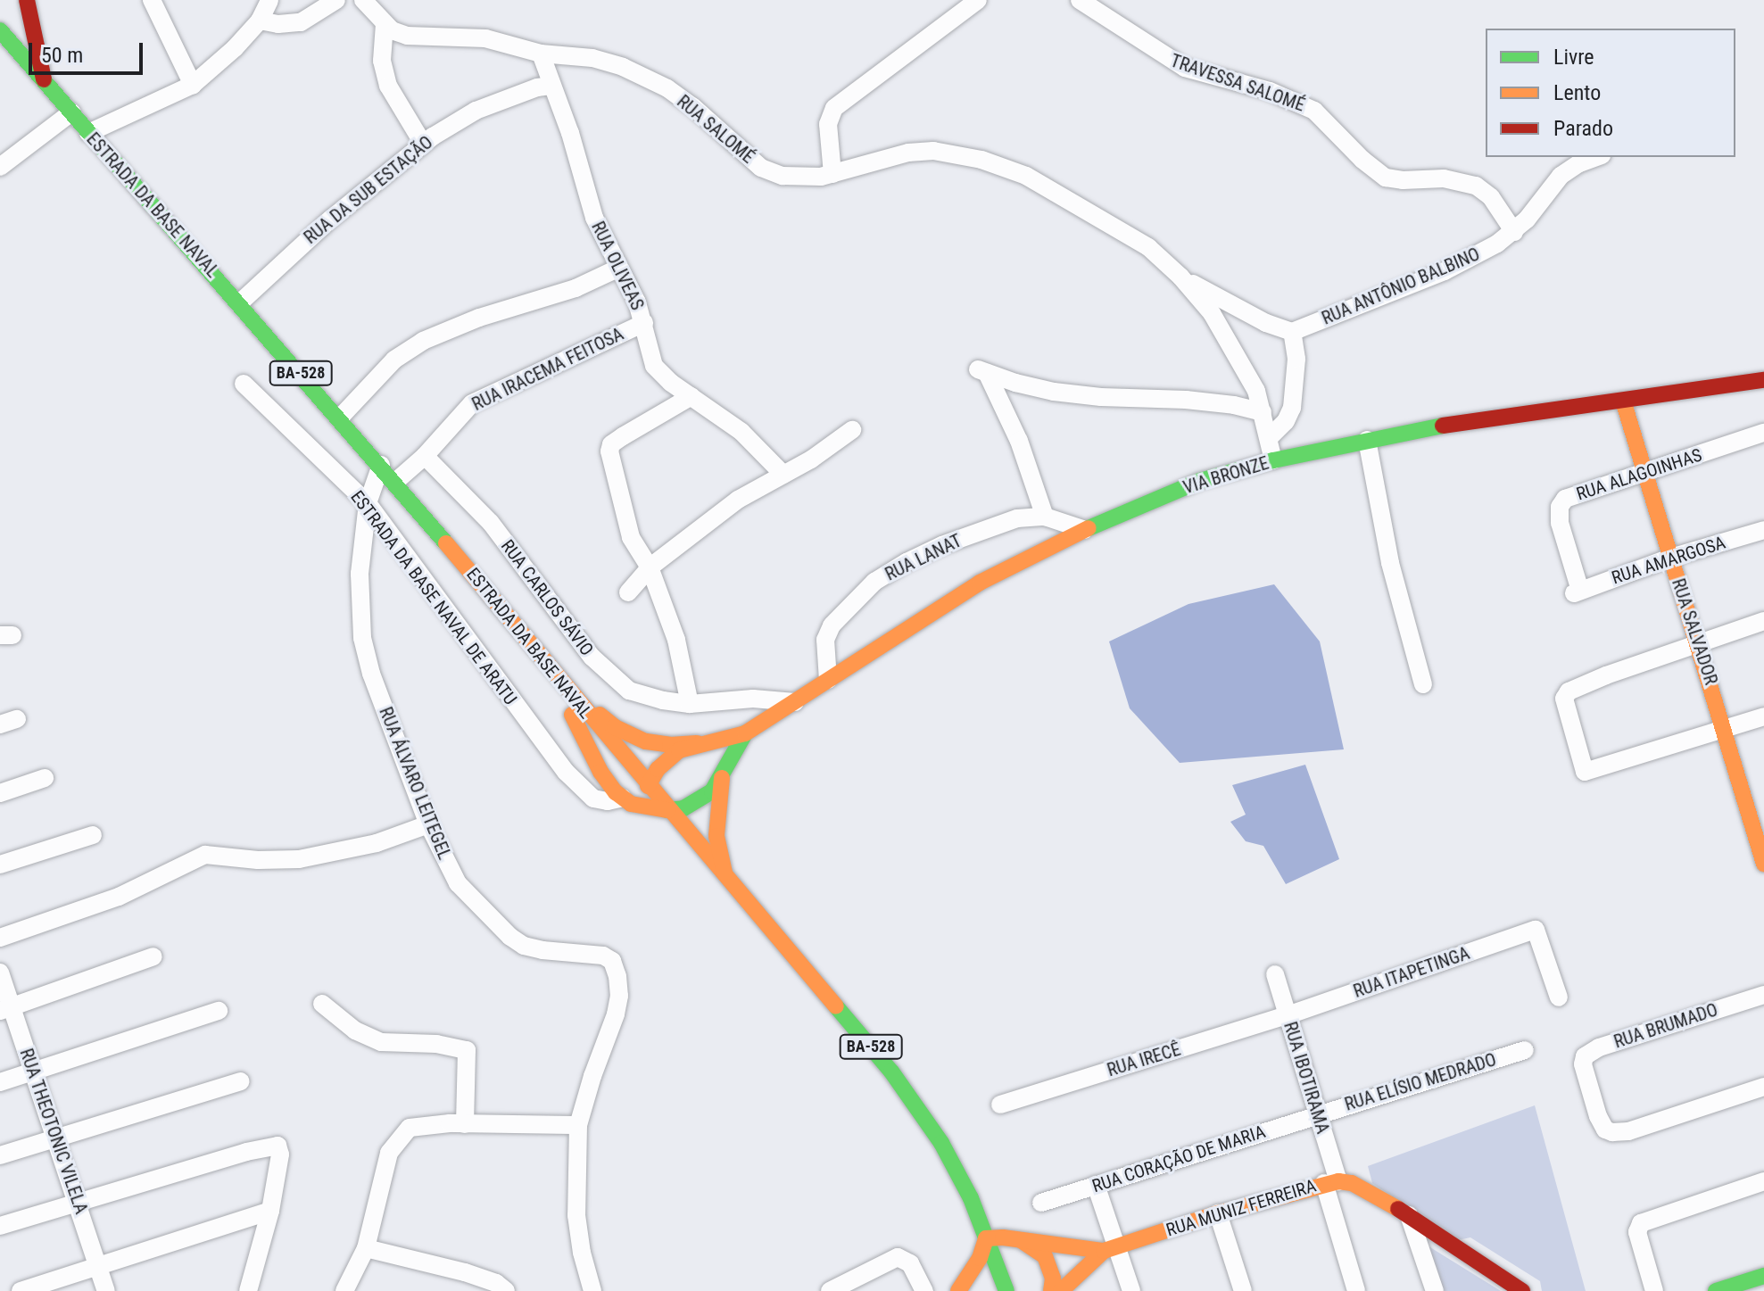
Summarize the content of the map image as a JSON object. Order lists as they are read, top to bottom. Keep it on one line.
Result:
{"streets":{"main road":["ESTRADA DA BASE NAVAL","BA-528","VIA BRONZE","RUA SALVADOR","RUA MUNIZ FERREIRA"],"street":["TRAVESSA SALOMÉ","RUA SALOMÉ","RUA DA SUB ESTAÇÃO","RUA OLIVEAS","RUA ANTÔNIO BALBINO","RUA IRACEMA FEITOSA","RUA ALAGOINHAS","RUA LANAT","RUA AMARGOSA","ESTRADA DA BASE NAVAL DE ARATU","RUA CARLOS SÁVIO","RUA ÁLVARO LEITEGEL","RUA ITAPETINGA","RUA BRUMADO","RUA IRECÊ","RUA IBOTIRAMA","RUA ELÍSIO MEDRADO","RUA THEOTONIC VILELA","RUA CORAÇÃO DE MARIA"]},"crossings":[["TRAVESSA SALOMÉ","RUA ANTÔNIO BALBINO"],["RUA SALOMÉ","RUA OLIVEAS"],["RUA SALOMÉ","RUA ANTÔNIO BALBINO"],["RUA SALOMÉ","VIA BRONZE"],["RUA DA SUB ESTAÇÃO","ESTRADA DA BASE NAVAL"],["RUA DA SUB ESTAÇÃO","RUA OLIVEAS"],["ESTRADA DA BASE NAVAL","RUA IRACEMA FEITOSA"],["ESTRADA DA BASE NAVAL","VIA BRONZE"],["ESTRADA DA BASE NAVAL","RUA ÁLVARO LEITEGEL"],["ESTRADA DA BASE NAVAL","RUA MUNIZ FERREIRA"],["RUA OLIVEAS","RUA IRACEMA FEITOSA"],["RUA IRACEMA FEITOSA","RUA CARLOS SÁVIO"],["RUA ALAGOINHAS","RUA AMARGOSA"],["RUA ALAGOINHAS","RUA SALVADOR"],["VIA BRONZE","RUA LANAT"],["VIA BRONZE","RUA SALVADOR"],["RUA AMARGOSA","RUA SALVADOR"],["ESTRADA DA BASE NAVAL DE ARATU","RUA ÁLVARO LEITEGEL"],["RUA ITAPETINGA","RUA IRECÊ"],["RUA ITAPETINGA","RUA IBOTIRAMA"],["RUA IRECÊ","RUA IBOTIRAMA"],["RUA IBOTIRAMA","RUA ELÍSIO MEDRADO"],["RUA IBOTIRAMA","RUA CORAÇÃO DE MARIA"],["RUA IBOTIRAMA","RUA MUNIZ FERREIRA"],["RUA ELÍSIO MEDRADO","RUA CORAÇÃO DE MARIA"]],"legend":["Livre","Lento","Parado"],"scale_bar":"50 m"}
